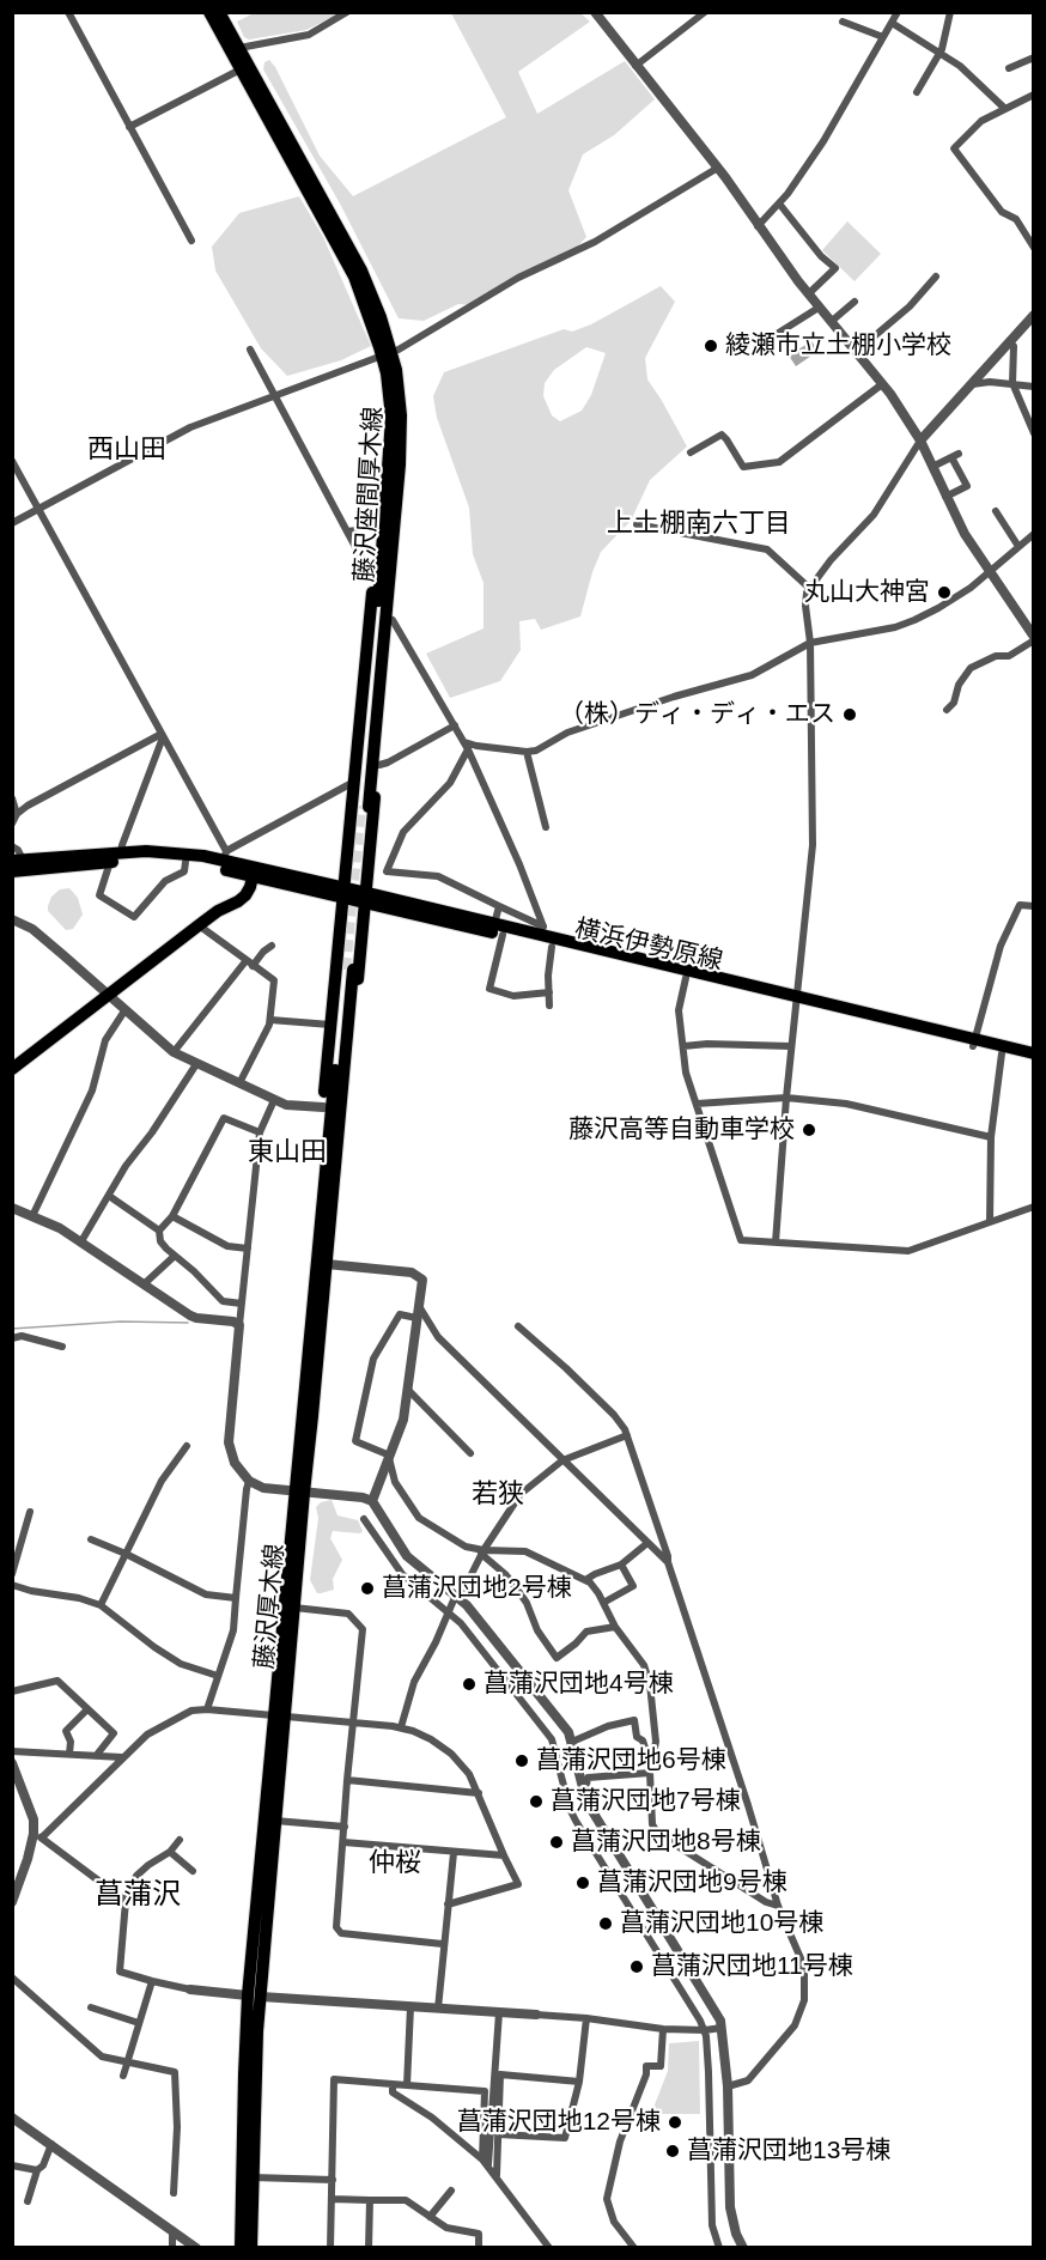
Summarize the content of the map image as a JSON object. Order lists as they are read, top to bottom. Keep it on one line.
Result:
{"streets":{"main road":["藤沢座間厚木線","横浜伊勢原線","藤沢厚木線"]},"districts":["西山田","上土棚南六丁目","東山田","若狭","仲桜","菖蒲沢"],"places":["綾瀬市立土棚小学校","丸山大神宮","（株）ディ・ディ・エス","藤沢高等自動車学校","菖蒲沢団地2号棟","菖蒲沢団地4号棟","菖蒲沢団地6号棟","菖蒲沢団地7号棟","菖蒲沢団地8号棟","菖蒲沢団地9号棟","菖蒲沢団地10号棟","菖蒲沢団地11号棟","菖蒲沢団地12号棟","菖蒲沢団地13号棟"]}
